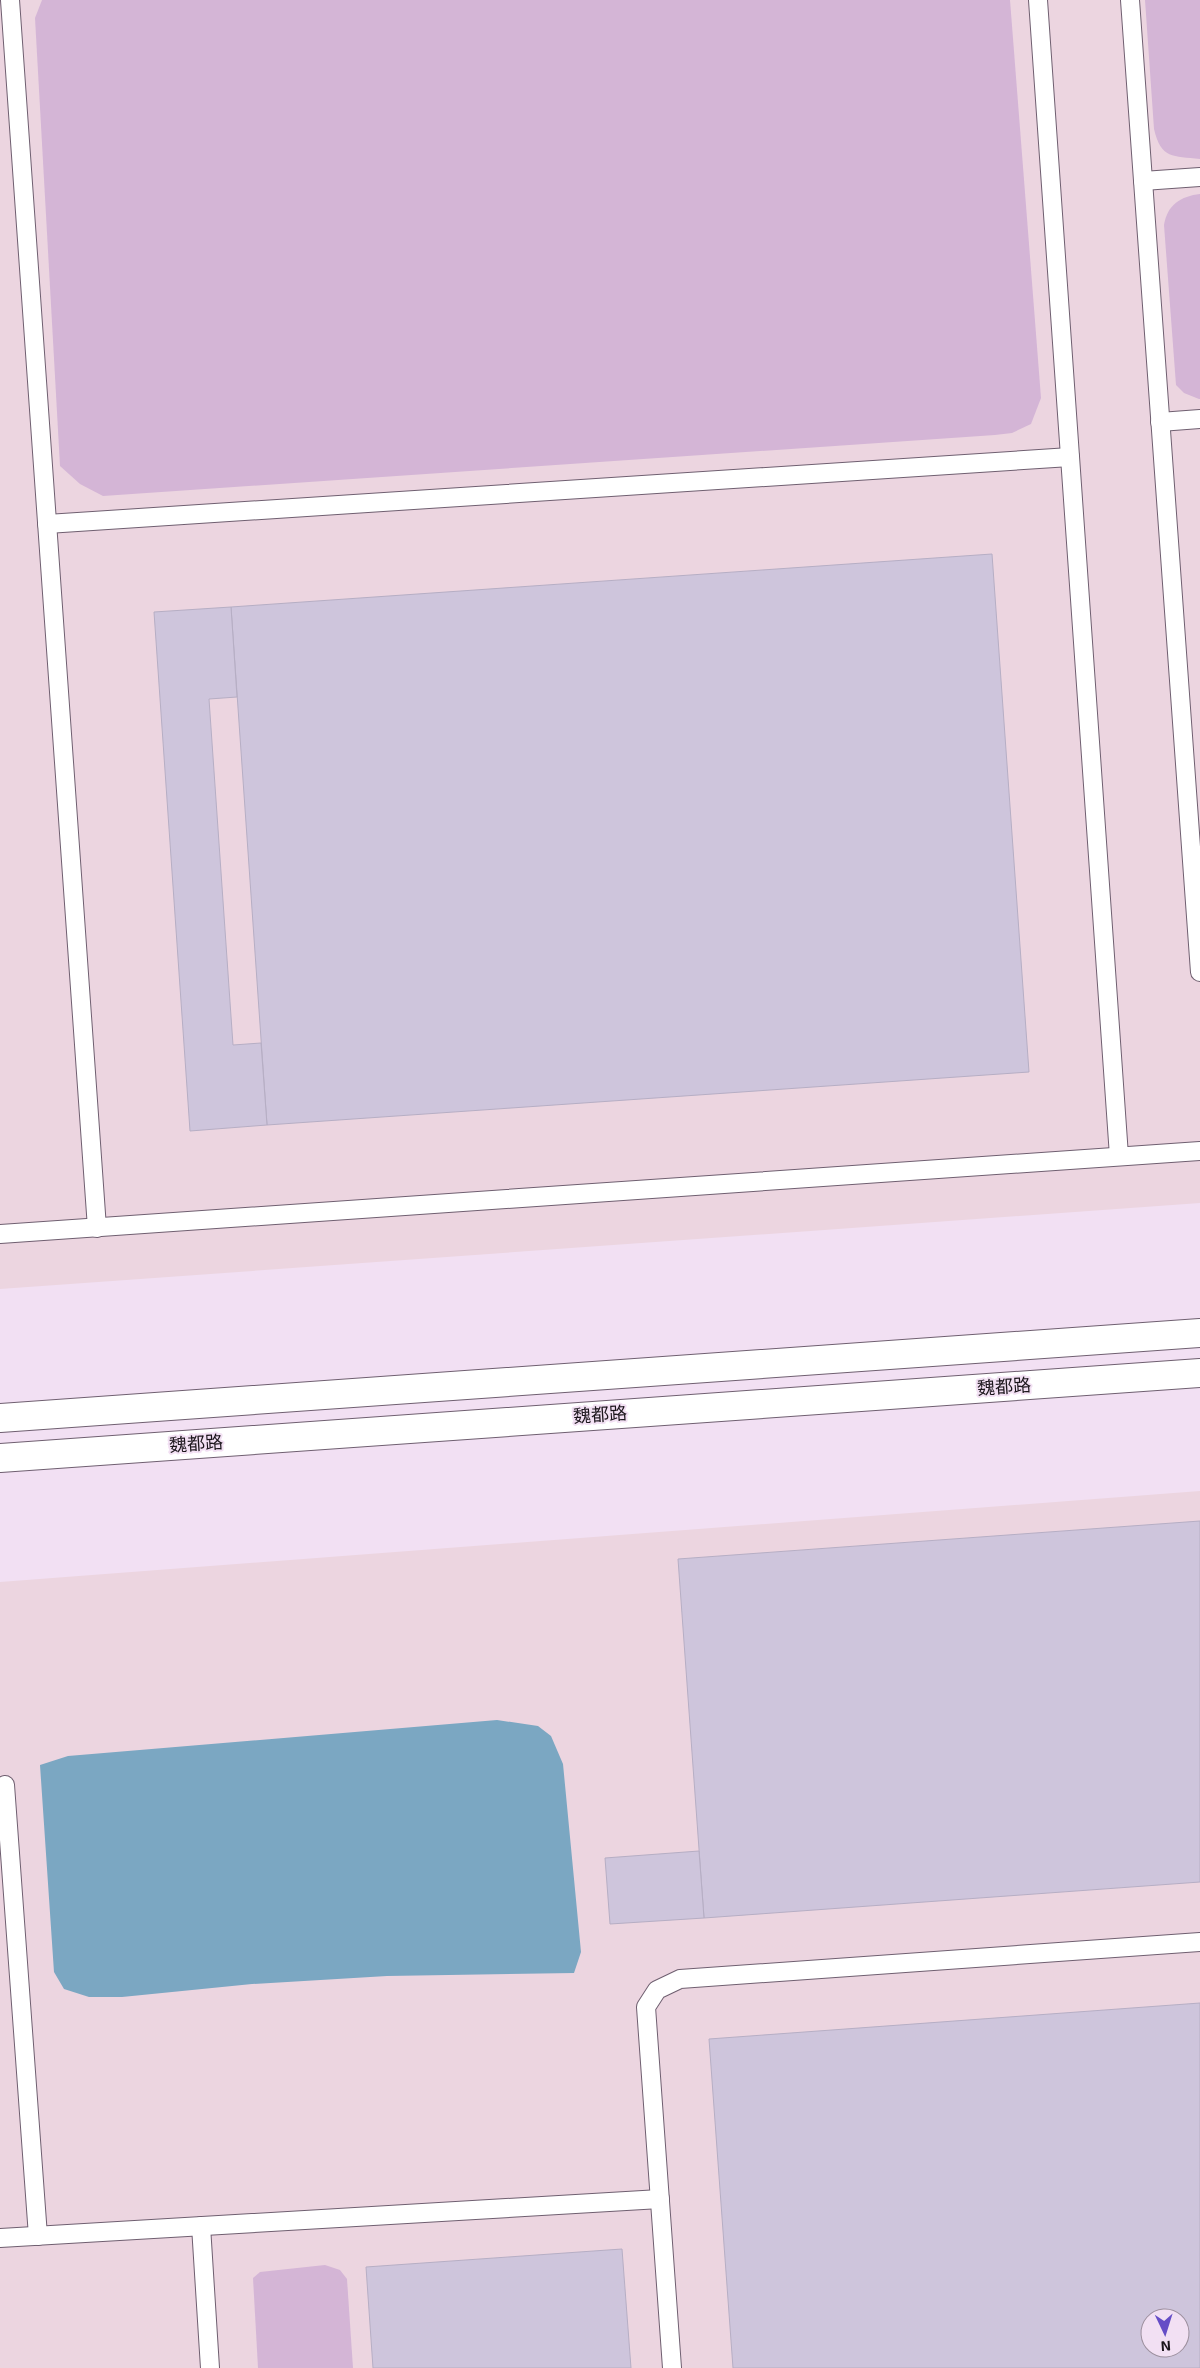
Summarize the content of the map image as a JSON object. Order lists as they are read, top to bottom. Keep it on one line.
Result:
{"streets":{"main road":["魏都路"]},"north":"bottom"}
